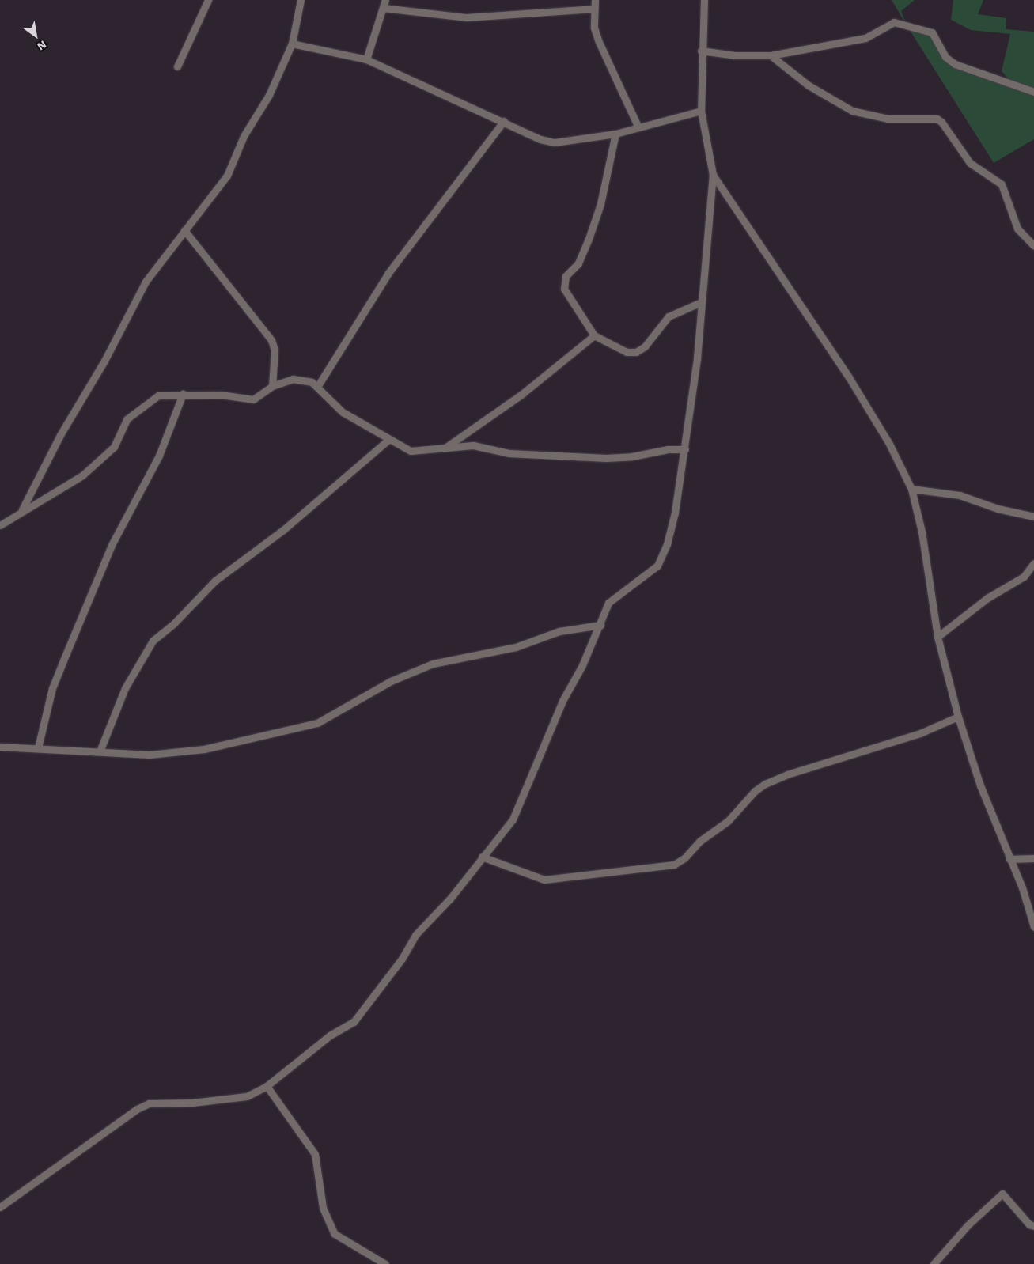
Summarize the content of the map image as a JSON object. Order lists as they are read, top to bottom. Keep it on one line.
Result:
{"north":"bottom right"}
